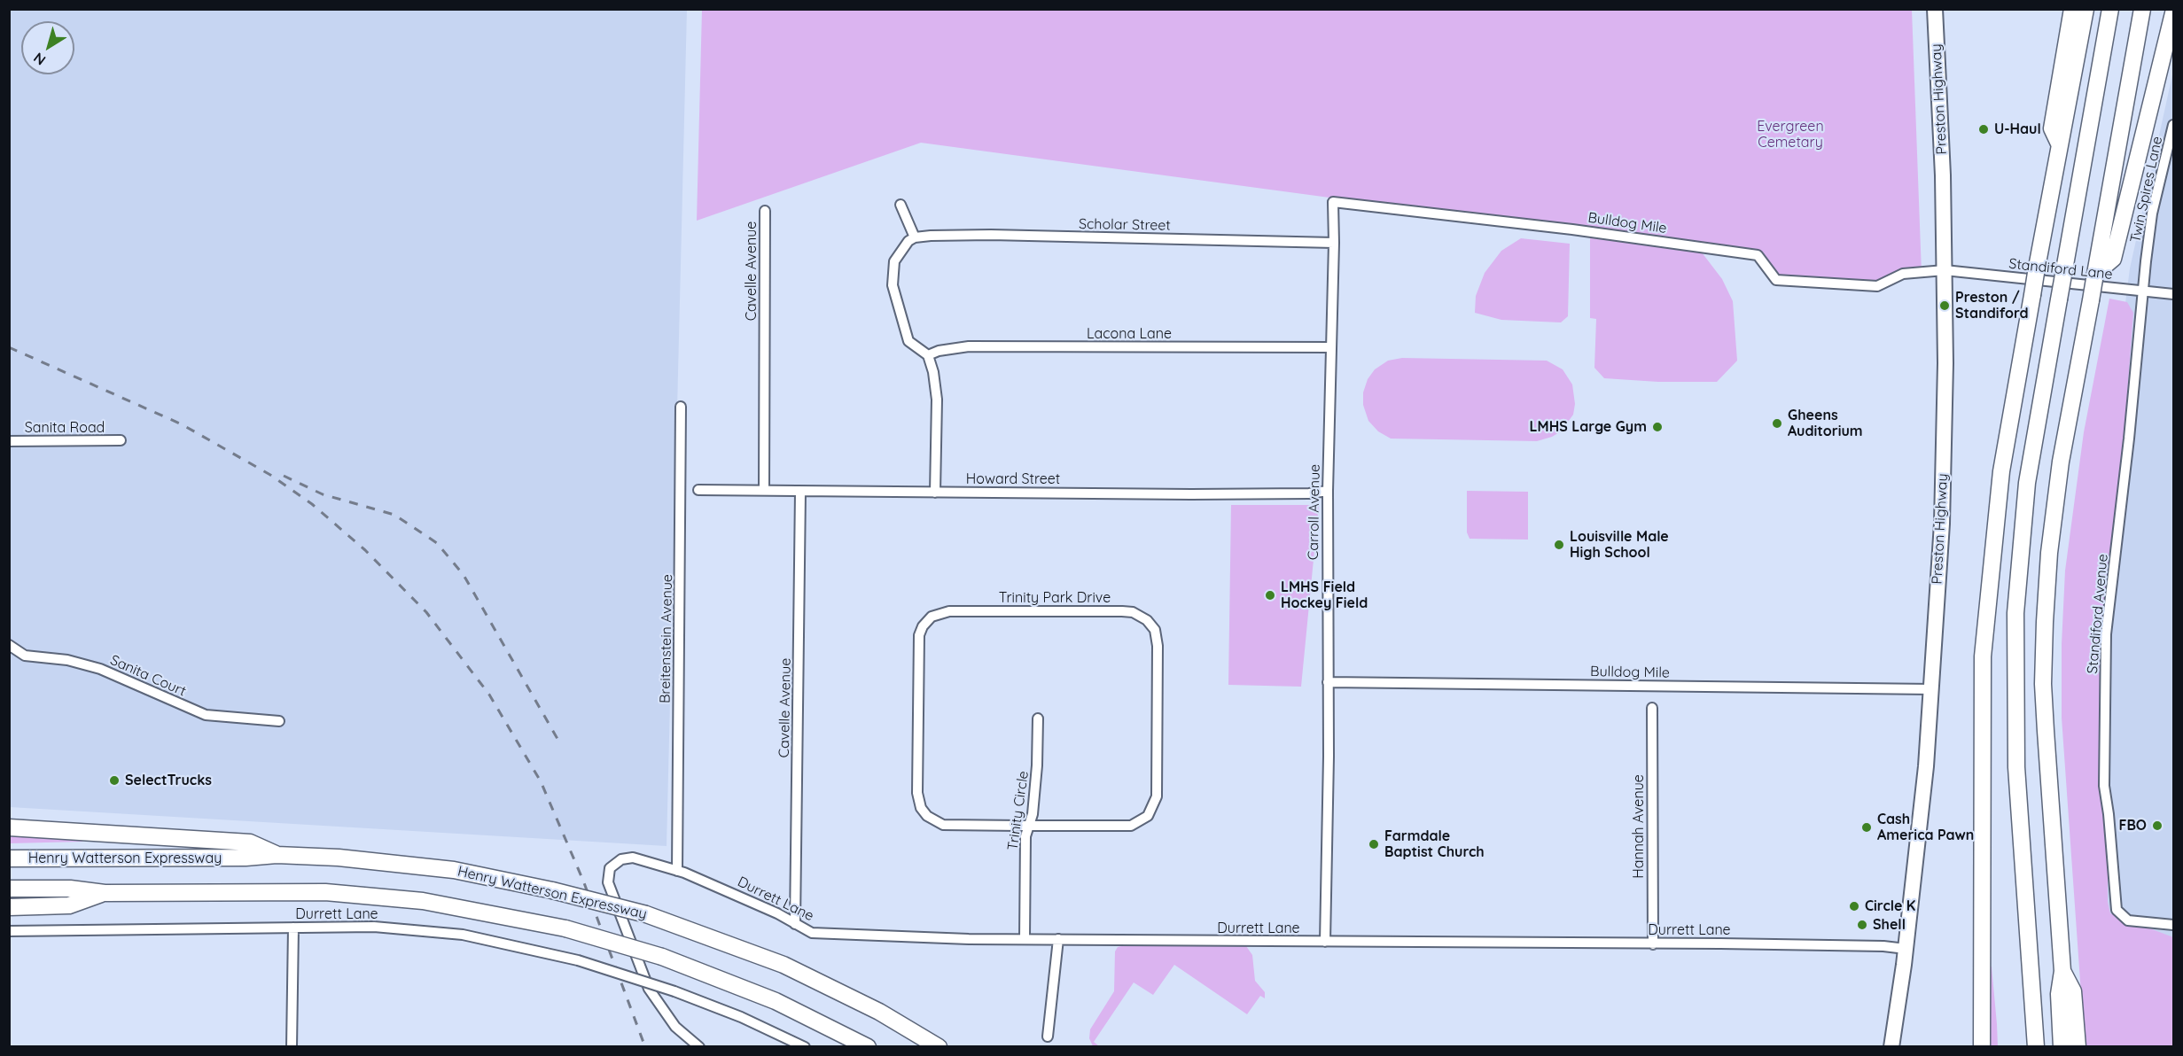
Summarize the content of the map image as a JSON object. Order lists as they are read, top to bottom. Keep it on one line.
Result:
{"streets":{"highway":["Henry Watterson Expressway"],"main road":["Preston Highway"],"street":["Twin Spires Lane","Bulldog Mile","Scholar Street","Standiford Lane","Cavelle Avenue","Lacona Lane","Sanita Road","Howard Street","Carroll Avenue","Trinity Park Drive","Standiford Avenue","Breitenstein Avenue","Sanita Court","Trinity Circle","Hannah Avenue","Durrett Lane"]},"crossings":[["Preston Highway","Bulldog Mile"],["Preston Highway","Standiford Lane"],["Preston Highway","Durrett Lane"],["Twin Spires Lane","Standiford Lane"],["Twin Spires Lane","Standiford Avenue"],["Bulldog Mile","Scholar Street"],["Bulldog Mile","Standiford Lane"],["Bulldog Mile","Carroll Avenue"],["Scholar Street","Carroll Avenue"],["Standiford Lane","Standiford Avenue"],["Cavelle Avenue","Howard Street"],["Cavelle Avenue","Durrett Lane"],["Lacona Lane","Carroll Avenue"],["Howard Street","Carroll Avenue"],["Carroll Avenue","Durrett Lane"],["Trinity Park Drive","Trinity Circle"],["Breitenstein Avenue","Durrett Lane"],["Trinity Circle","Durrett Lane"],["Hannah Avenue","Durrett Lane"]],"parks":["Evergreen Cemetary"],"places":["U-Haul","Preston / Standiford","Gheens Auditorium","LMHS Large Gym","Louisville Male High School","LMHS Field Hockey Field","SelectTrucks","FBO","Cash America Pawn","Farmdale Baptist Church","Circle K","Shell"],"north":"bottom left"}
